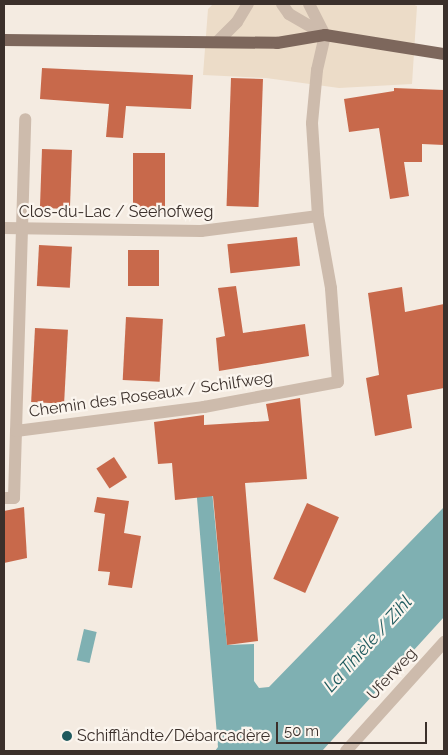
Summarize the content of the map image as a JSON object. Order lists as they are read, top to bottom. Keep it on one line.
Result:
{"streets":{"street":["Clos-du-Lac / Seehofweg","Chemin des Roseaux / Schilfweg","Uferweg"]},"crossings":[["Clos-du-Lac / Seehofweg","Chemin des Roseaux / Schilfweg"]],"water":["La Thièle / Zihl"],"places":["Schiffländte/Débarcadère"],"scale_bar":"50 m"}
